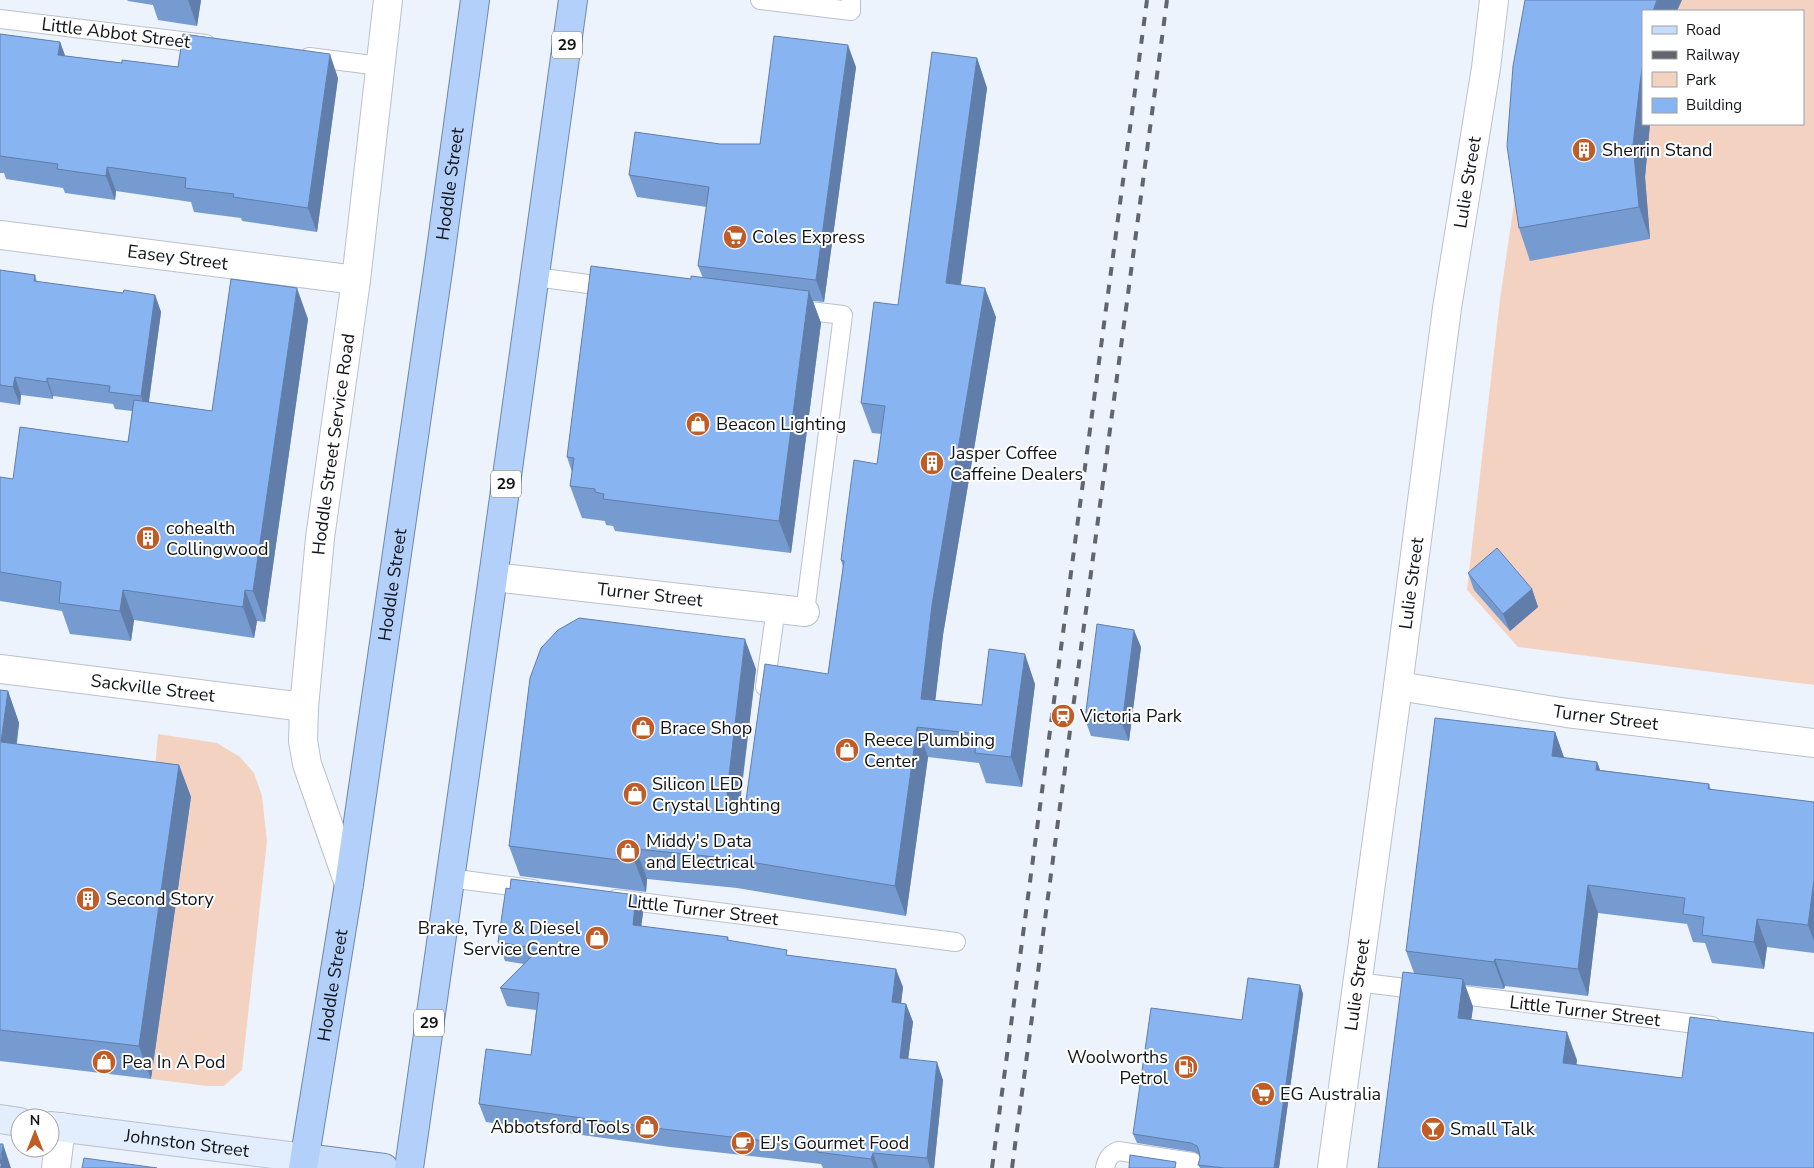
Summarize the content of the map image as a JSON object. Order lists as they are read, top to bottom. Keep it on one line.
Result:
{"streets":{"highway":["29","Hoddle Street"],"main road":["Johnston Street"],"street":["Lulie Street","Easey Street","Hoddle Street Service Road","Turner Street","Sackville Street"],"lane":["Little Abbot Street","Little Turner Street"]},"crossings":[["29","Turner Street"],["Lulie Street","Turner Street"],["Lulie Street","Little Turner Street"],["Hoddle Street","Hoddle Street Service Road"],["Hoddle Street","Johnston Street"],["Easey Street","Hoddle Street Service Road"],["Hoddle Street Service Road","Sackville Street"]],"places":{"building":["Sherrin Stand","Jasper Coffee Caffeine Dealers","cohealth Collingwood","Second Story"],"supermarket":["Coles Express","EG Australia"],"shop":["Beacon Lighting","Brace Shop","Reece Plumbing Center","Silicon LED Crystal Lighting","Middy's Data and Electrical","Brake, Tyre & Diesel Service Centre","Pea In A Pod","Abbotsford Tools"],"station":["Victoria Park"],"fuel station":["Woolworths Petrol"],"bar":["Small Talk"],"cafe":["EJ's Gourmet Food"]},"legend":["Road","Railway","Park","Building"],"north":"top"}
